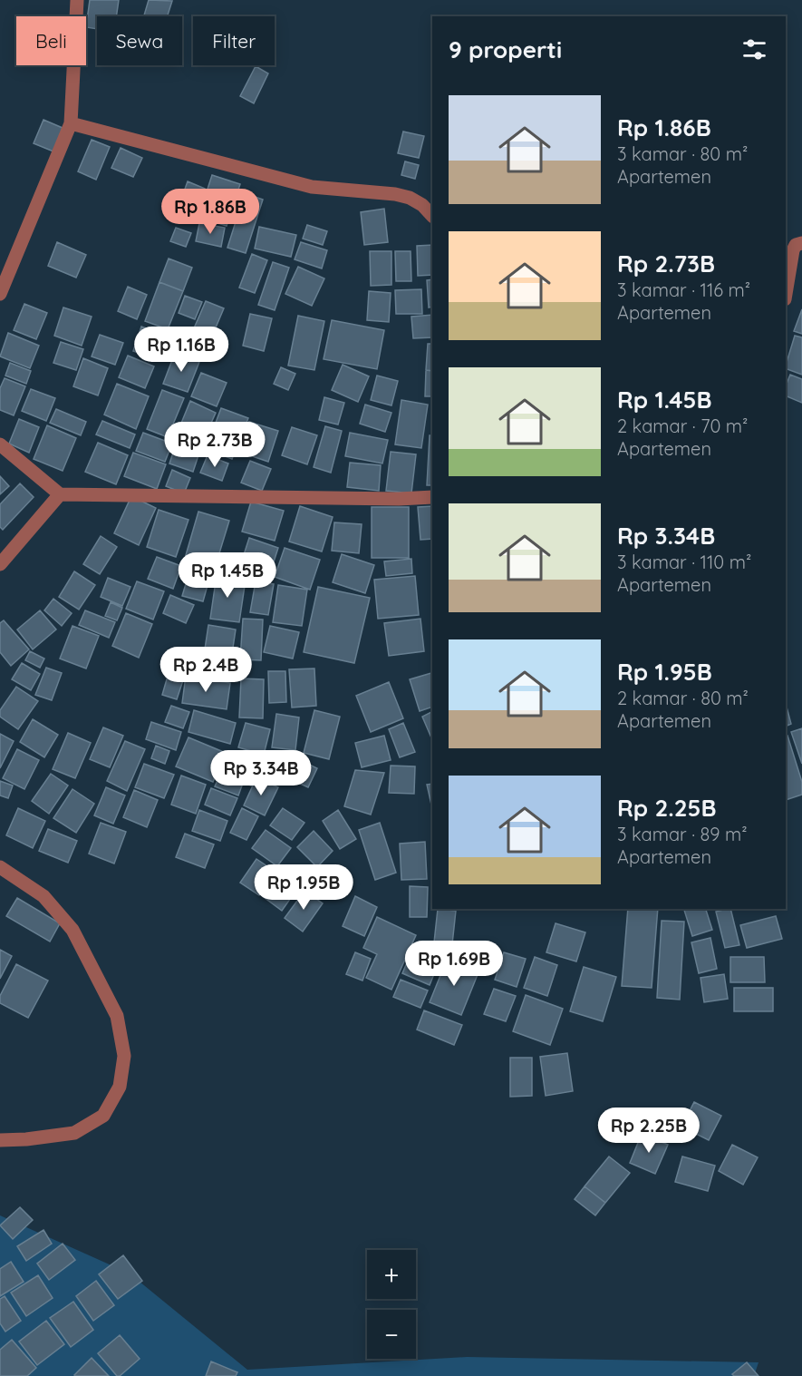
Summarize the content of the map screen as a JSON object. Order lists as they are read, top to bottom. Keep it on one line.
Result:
{"page":{"chip":["Beli","Sewa","Filter"],"heading":"9 properti","list":[{"name":"Rp 1.86B","note":"3 kamar · 80 m² · Apartemen"},{"name":"Rp 2.73B","note":"3 kamar · 116 m² · Apartemen"},{"name":"Rp 1.45B","note":"2 kamar · 70 m² · Apartemen"},{"name":"Rp 3.34B","note":"3 kamar · 110 m² · Apartemen"},{"name":"Rp 1.95B","note":"2 kamar · 80 m² · Apartemen"},{"name":"Rp 2.25B","note":"3 kamar · 89 m² · Apartemen"}],"price":["Rp 1.86B","Rp 1.16B","Rp 2.73B","Rp 1.45B","Rp 2.4B","Rp 3.34B","Rp 1.95B","Rp 1.69B","Rp 2.25B"],"map_buttons":["+","−"]}}
